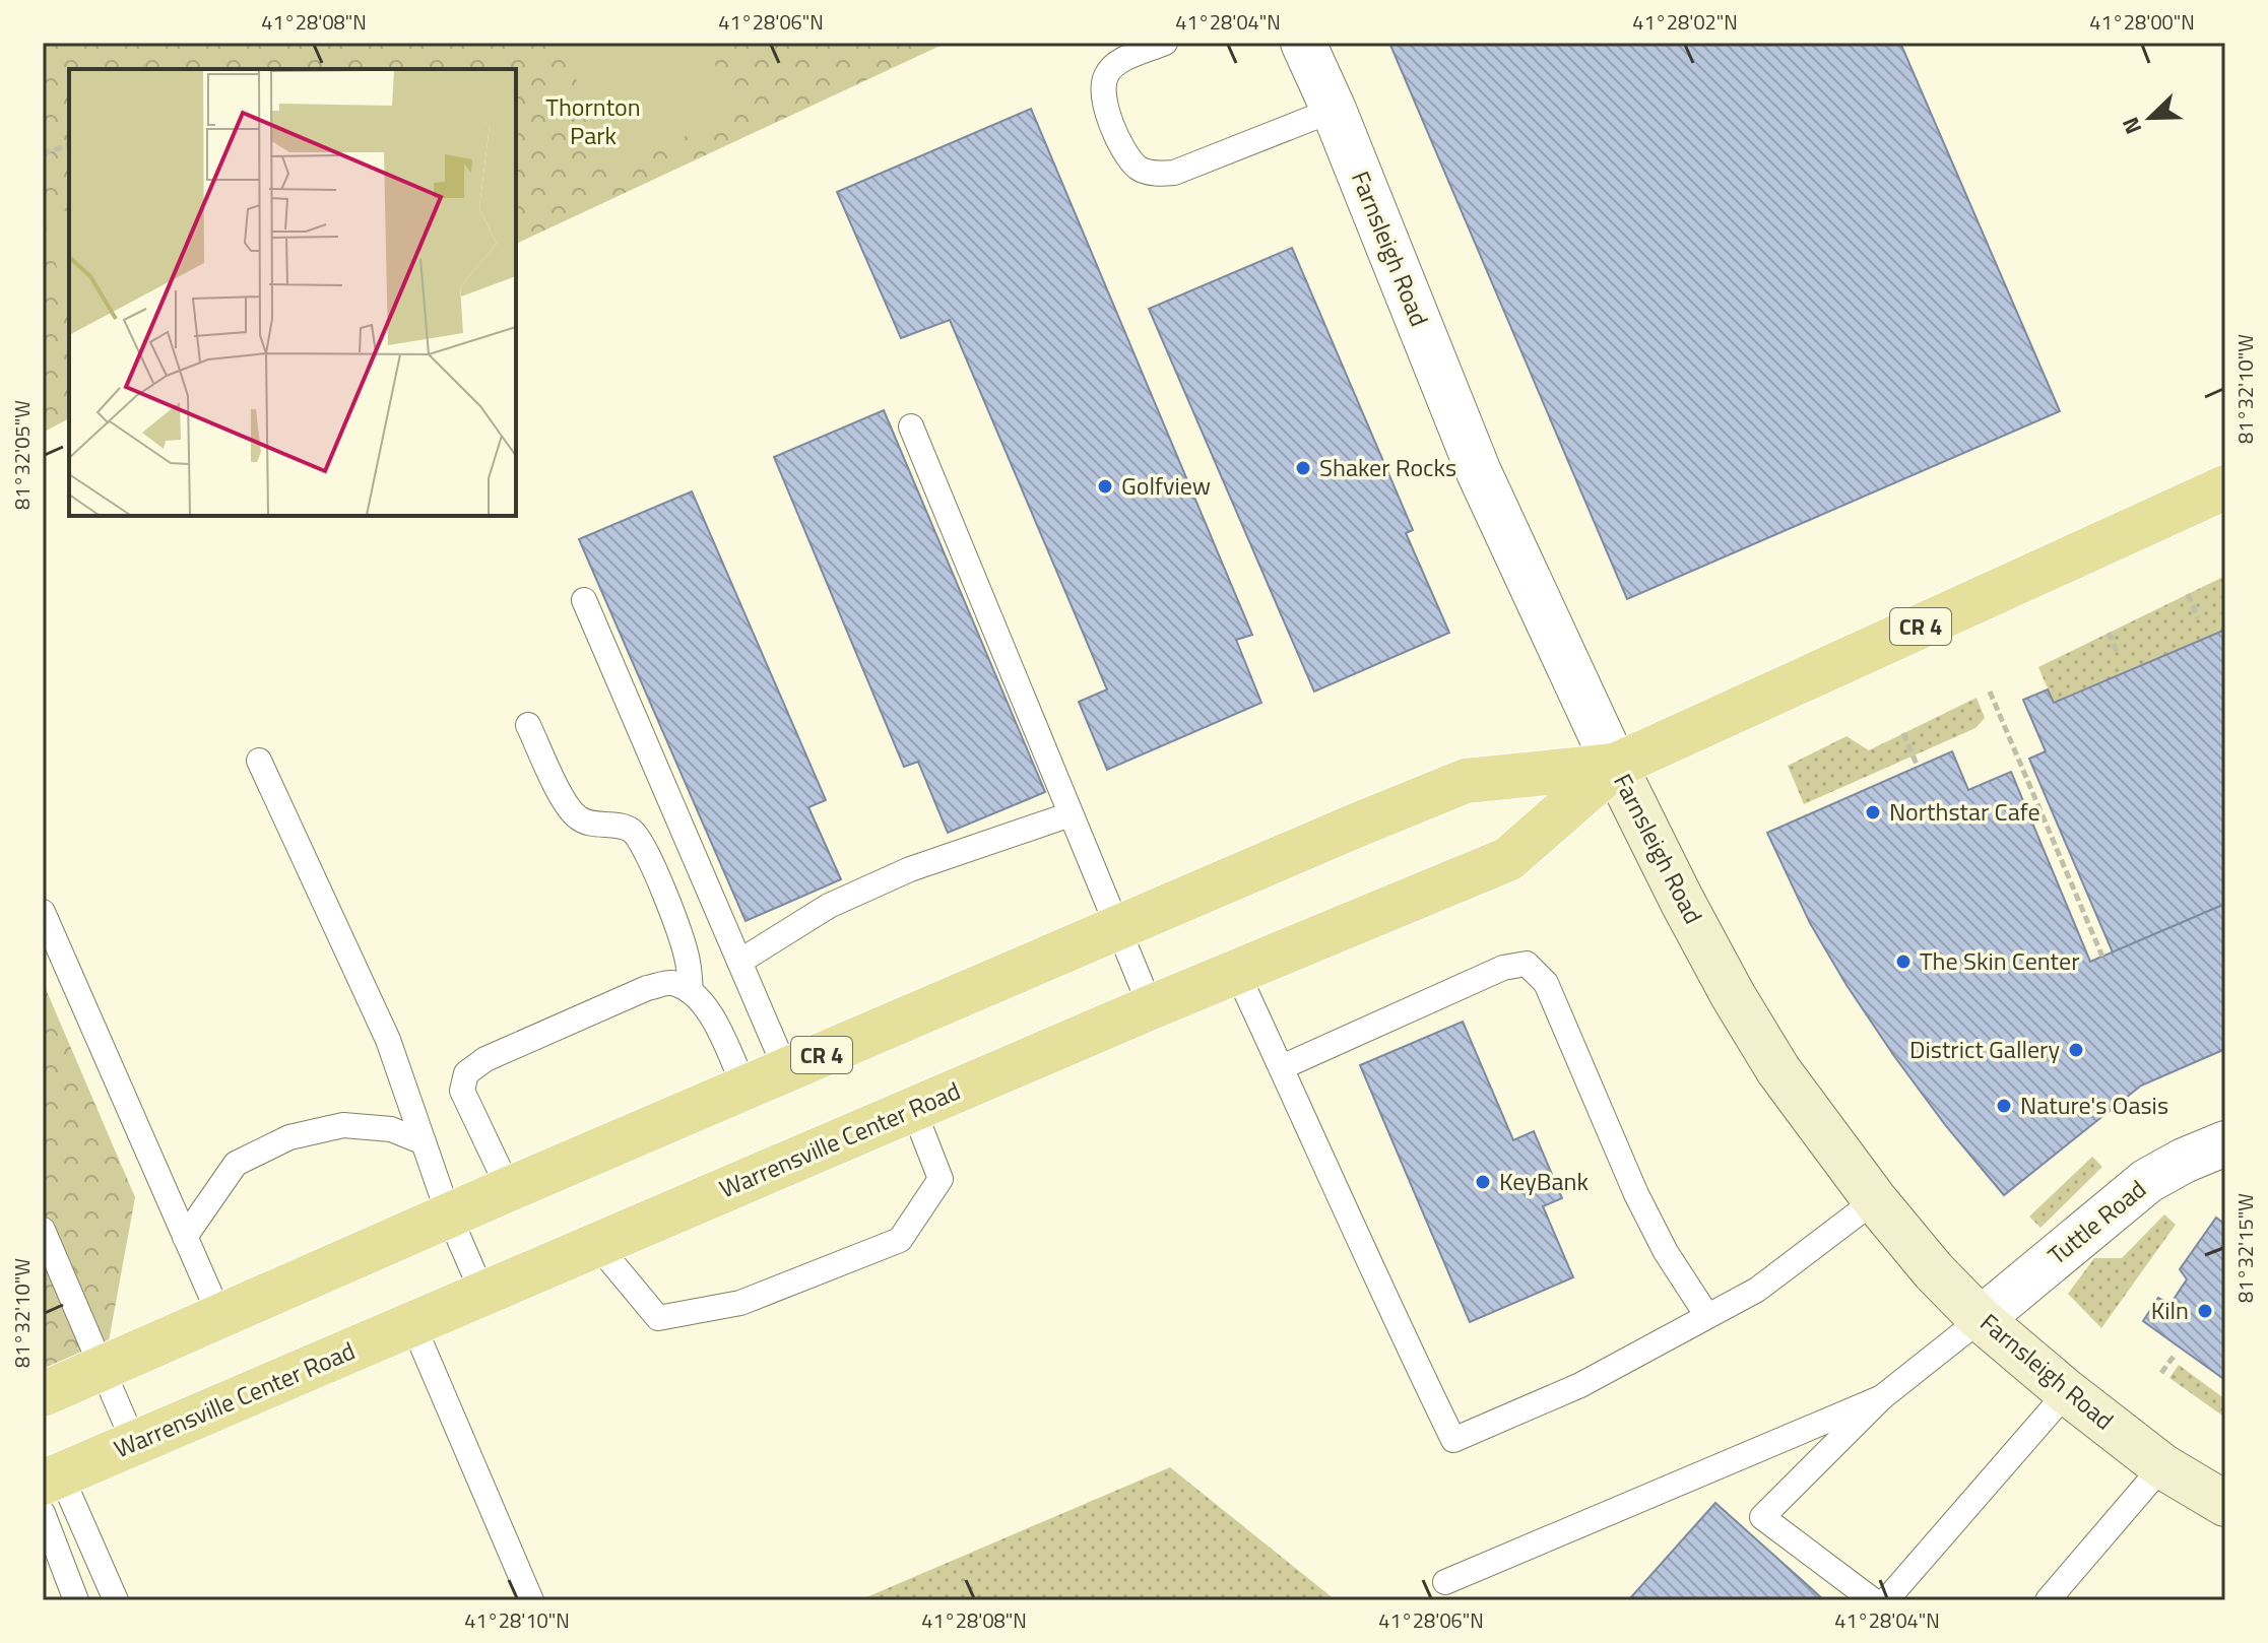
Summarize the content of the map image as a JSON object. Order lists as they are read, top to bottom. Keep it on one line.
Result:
{"streets":{"main road":["Farnsleigh Road","CR 4","Warrensville Center Road"],"street":["Tuttle Road"]},"crossings":[["Farnsleigh Road","Warrensville Center Road"],["Farnsleigh Road","Tuttle Road"]],"parks":["Thornton Park"],"places":["Shaker Rocks","Golfview","Northstar Cafe","The Skin Center","District Gallery","Nature's Oasis","KeyBank","Kiln"],"north":"bottom left","coordinates":["41°28'08\"N","41°28'06\"N","41°28'04\"N","41°28'02\"N","41°28'00\"N","81°32'10\"W","81°32'05\"W","81°32'15\"W","41°28'10\"N"]}
